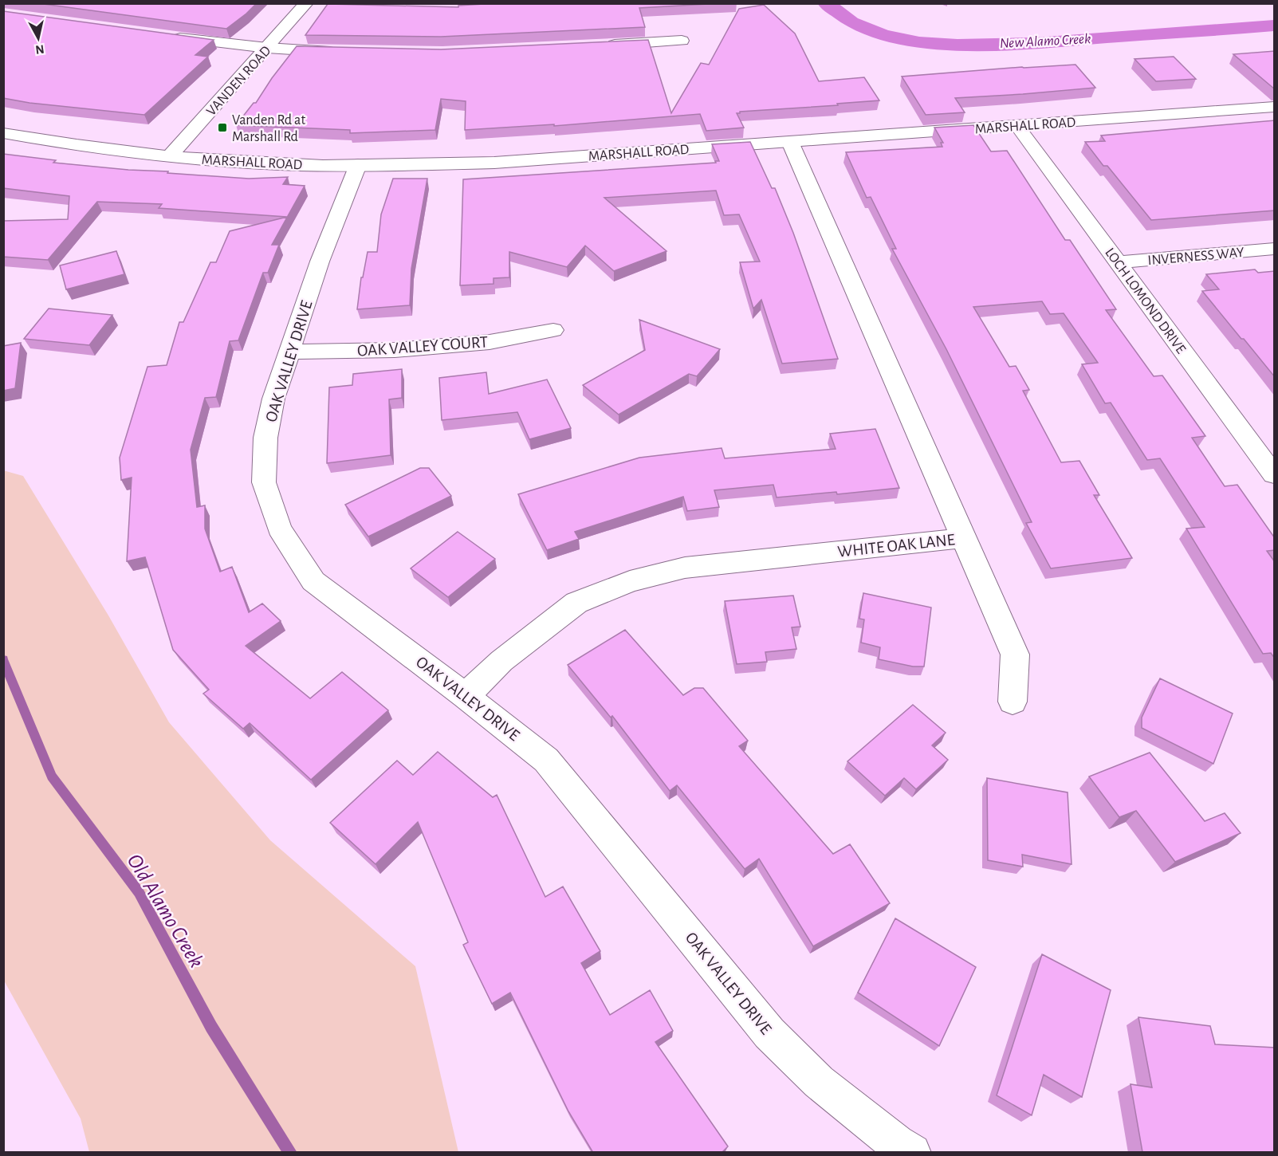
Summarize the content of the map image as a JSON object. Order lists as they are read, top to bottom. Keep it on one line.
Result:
{"streets":{"street":["VANDEN ROAD","MARSHALL ROAD","INVERNESS WAY","LOCH LOMOND DRIVE","OAK VALLEY COURT","OAK VALLEY DRIVE","WHITE OAK LANE"]},"crossings":[["VANDEN ROAD","MARSHALL ROAD"],["MARSHALL ROAD","LOCH LOMOND DRIVE"],["MARSHALL ROAD","OAK VALLEY DRIVE"],["MARSHALL ROAD","WHITE OAK LANE"],["INVERNESS WAY","LOCH LOMOND DRIVE"],["OAK VALLEY COURT","OAK VALLEY DRIVE"],["OAK VALLEY DRIVE","WHITE OAK LANE"]],"water":["New Alamo Creek","Old Alamo Creek"],"places":{"transit":["Vanden Rd at Marshall Rd"]},"north":"bottom"}
